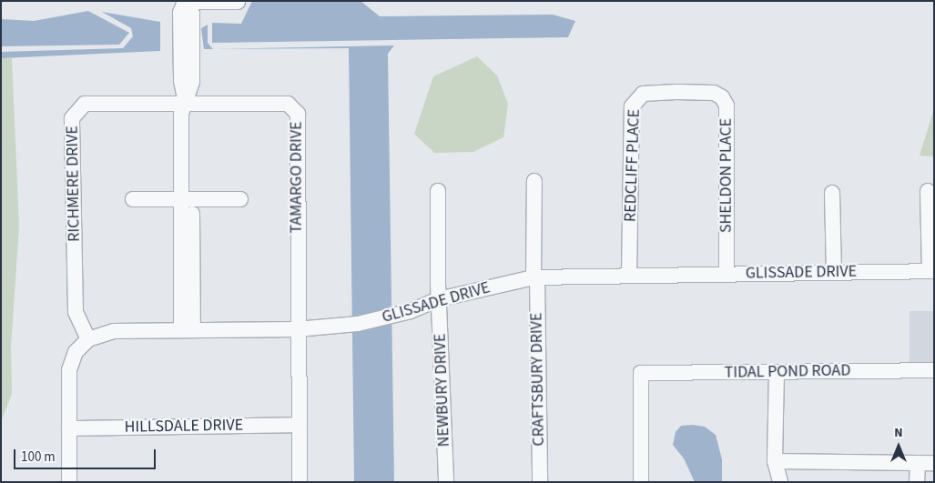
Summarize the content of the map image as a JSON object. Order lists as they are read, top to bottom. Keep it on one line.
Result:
{"streets":{"street":["REDCLIFF PLACE","SHELDON PLACE","TAMARGO DRIVE","RICHMERE DRIVE","GLISSADE DRIVE","TIDAL POND ROAD","CRAFTSBURY DRIVE","NEWBURY DRIVE","HILLSDALE DRIVE"]},"crossings":[["REDCLIFF PLACE","SHELDON PLACE"],["REDCLIFF PLACE","GLISSADE DRIVE"],["SHELDON PLACE","GLISSADE DRIVE"],["TAMARGO DRIVE","RICHMERE DRIVE"],["TAMARGO DRIVE","GLISSADE DRIVE"],["TAMARGO DRIVE","HILLSDALE DRIVE"],["RICHMERE DRIVE","GLISSADE DRIVE"],["GLISSADE DRIVE","CRAFTSBURY DRIVE"],["GLISSADE DRIVE","NEWBURY DRIVE"]],"scale_bar":"100 m","north":"top"}
